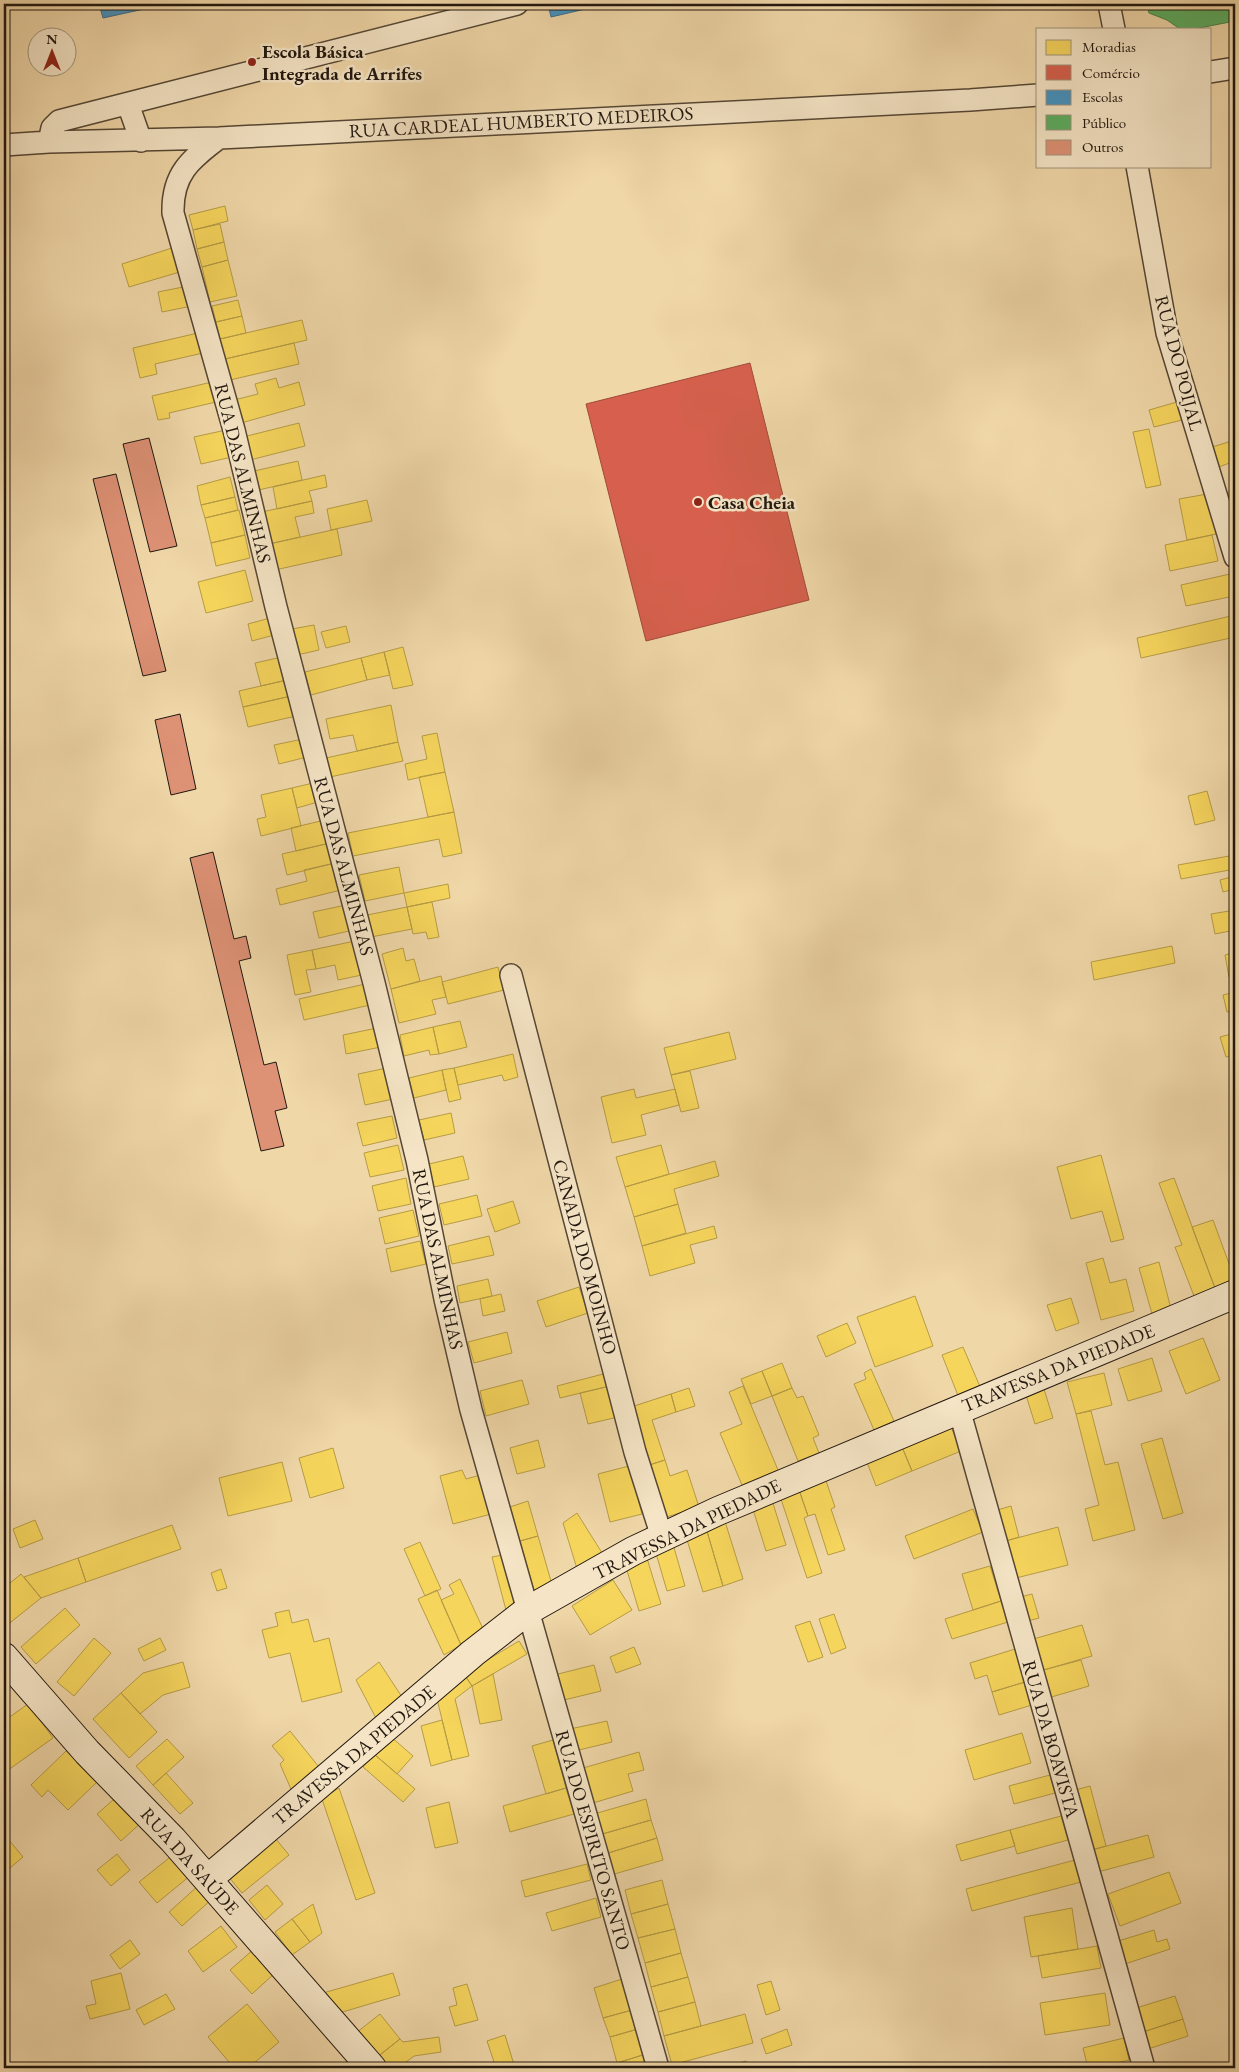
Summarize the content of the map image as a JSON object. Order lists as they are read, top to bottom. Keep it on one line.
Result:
{"streets":{"street":["RUA CARDEAL HUMBERTO MEDEIROS","RUA DO POIJAL","RUA DAS ALMINHAS","CANADA DO MOINHO","TRAVESSA DA PIEDADE","RUA DA BOAVISTA","RUA DO ESPIRITO SANTO","RUA DA SAÚDE"]},"crossings":[["RUA CARDEAL HUMBERTO MEDEIROS","RUA DAS ALMINHAS"],["RUA DAS ALMINHAS","TRAVESSA DA PIEDADE"],["RUA DAS ALMINHAS","RUA DO ESPIRITO SANTO"],["CANADA DO MOINHO","TRAVESSA DA PIEDADE"],["TRAVESSA DA PIEDADE","RUA DA BOAVISTA"],["TRAVESSA DA PIEDADE","RUA DO ESPIRITO SANTO"],["TRAVESSA DA PIEDADE","RUA DA SAÚDE"]],"places":["Escola Básica Integrada de Arrifes","Casa Cheia"],"legend":["Moradias","Comércio","Escolas","Público","Outros"],"north":"top"}
